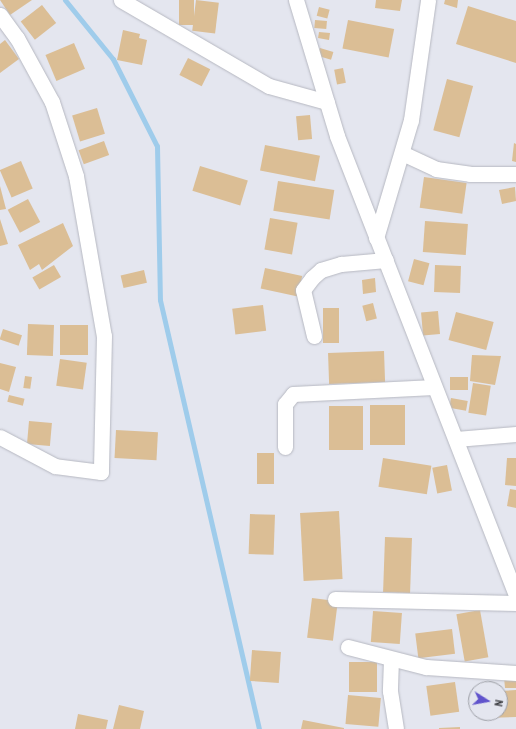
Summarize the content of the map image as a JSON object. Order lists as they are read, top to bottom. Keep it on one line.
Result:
{"north":"right"}
